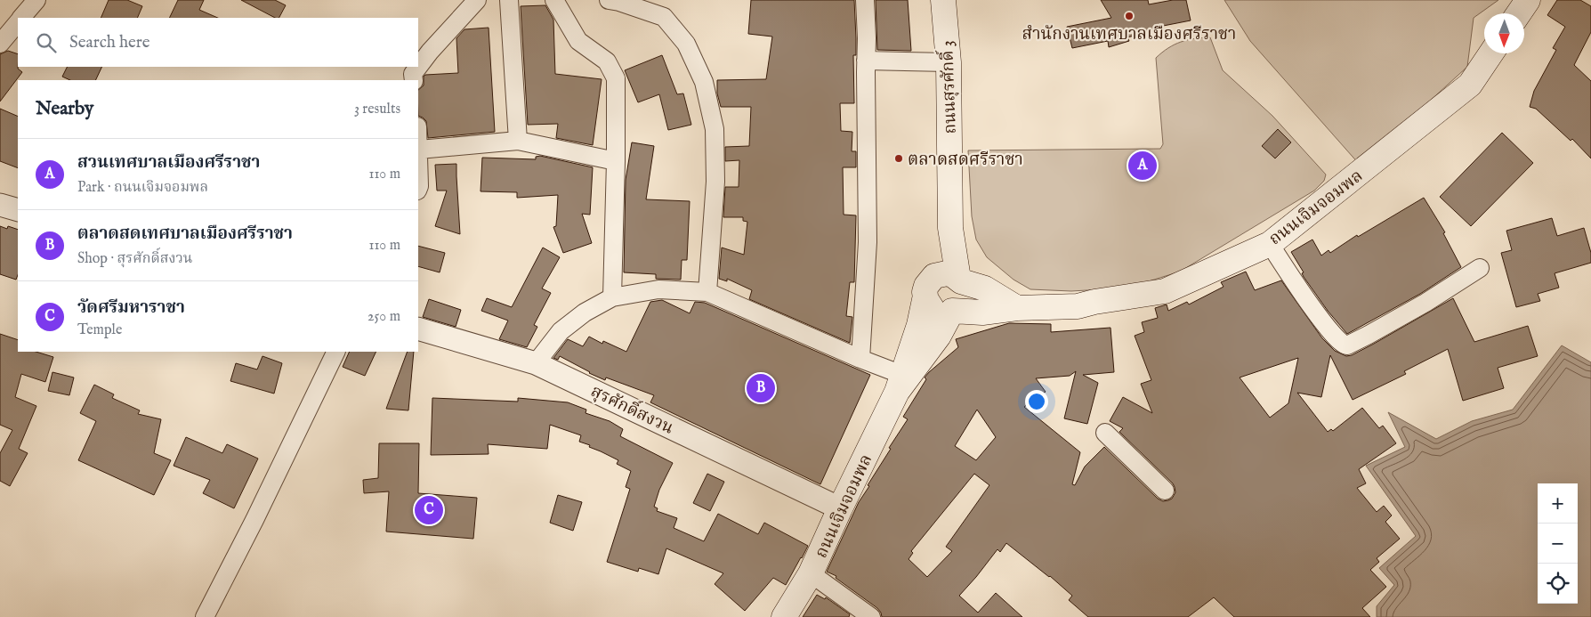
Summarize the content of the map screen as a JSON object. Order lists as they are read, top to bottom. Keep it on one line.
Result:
{"streets":{"main road":["ถนนสุรศักดิ์ 3","ถนนเจิมจอมพล"],"street":["สุรศักดิ์สงวน"]},"crossings":[["ถนนสุรศักดิ์ 3","ถนนเจิมจอมพล"],["ถนนเจิมจอมพล","สุรศักดิ์สงวน"]],"places":["สำนักงานเทศบาลเมืองศรีราชา","ตลาดสดศรีราชา"],"north":"bottom","page":{"search":"Search here","heading":["Nearby","3 results"],"list":[{"mark":"A","name":"สวนเทศบาลเมืองศรีราชา","note":"Park · ถนนเจิมจอมพล","value":"110 m"},{"mark":"B","name":"ตลาดสดเทศบาลเมืองศรีราชา","note":"Shop · สุรศักดิ์สงวน","value":"110 m"},{"mark":"C","name":"วัดศรีมหาราชา","note":"Temple","value":"250 m"}],"pins":["A","B","C"],"map_buttons":["+","−"]}}
